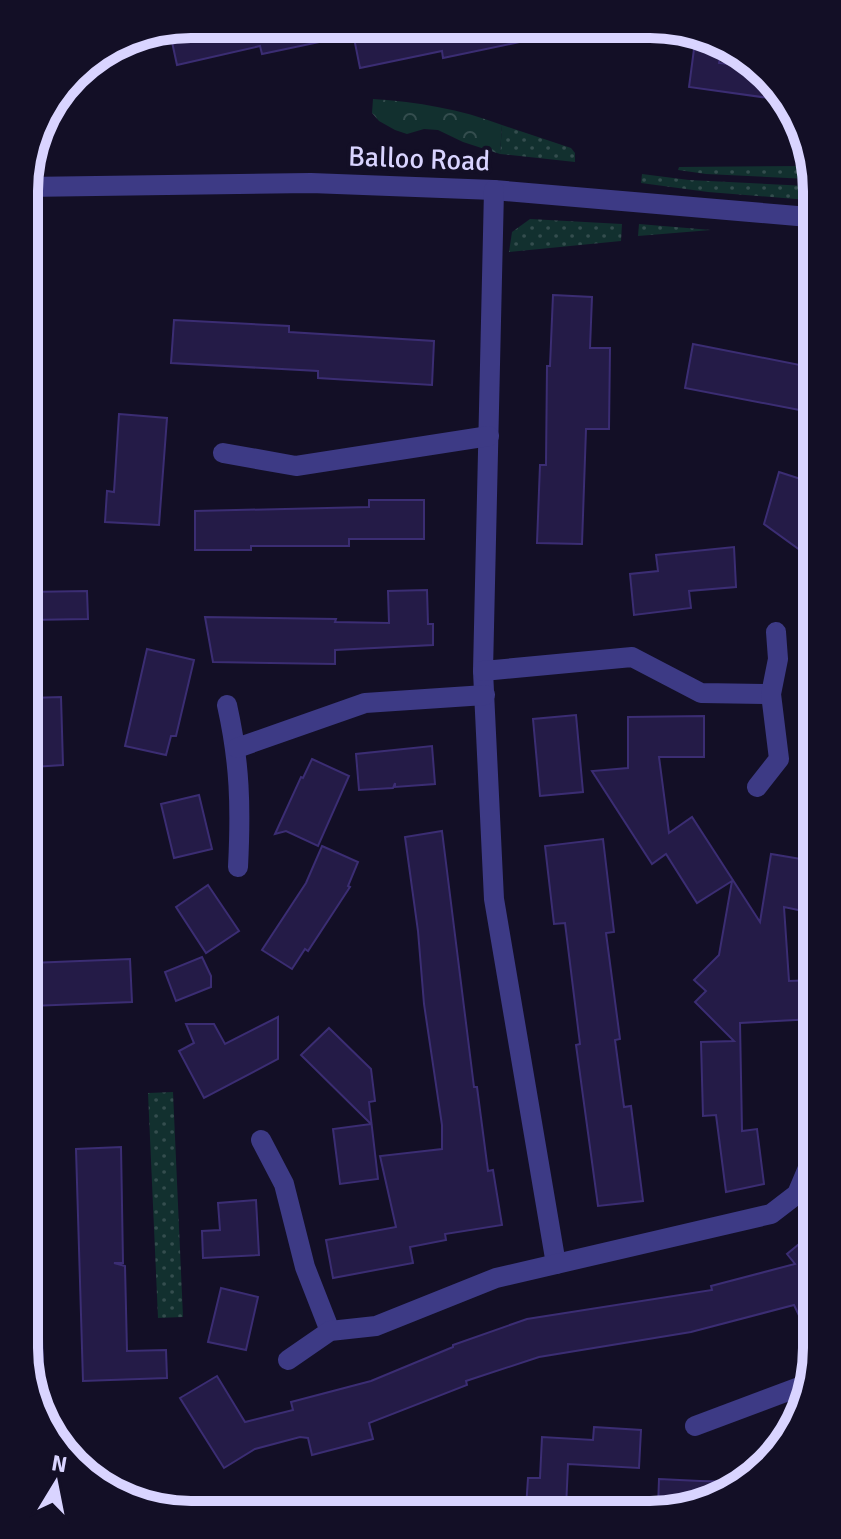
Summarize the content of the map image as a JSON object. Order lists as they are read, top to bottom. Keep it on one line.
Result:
{"streets":{"street":["Balloo Road"]},"north":"top"}
